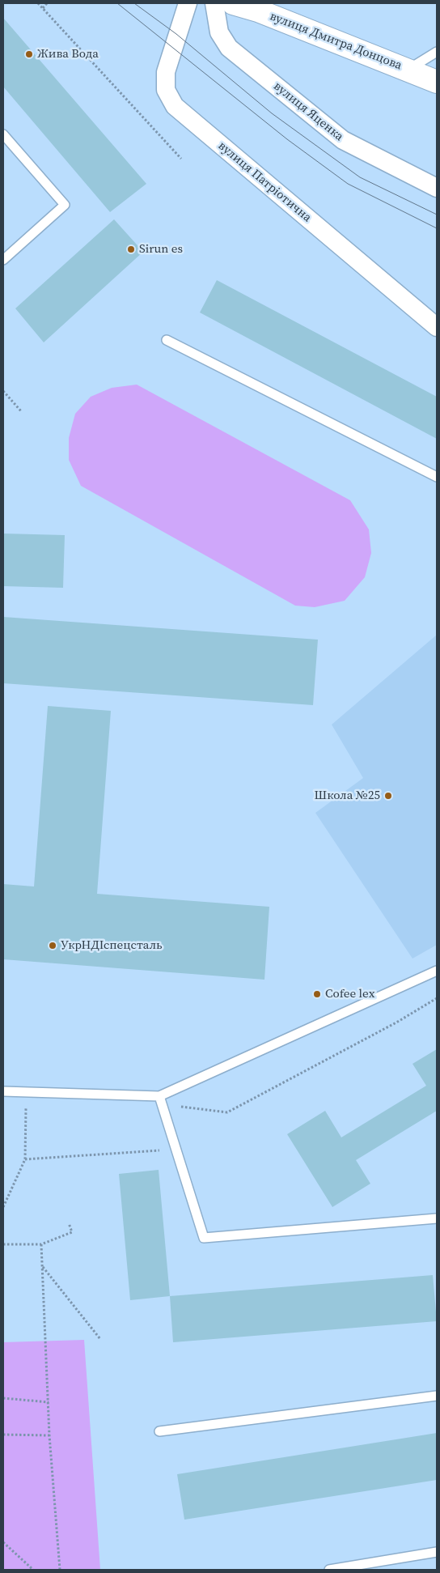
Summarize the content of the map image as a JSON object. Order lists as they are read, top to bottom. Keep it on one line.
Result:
{"streets":{"street":["вулиця Дмитра Донцова","вулиця Яценка","вулиця Патріотична"]},"places":["Жива Вода","Sirun es","Школа №25","УкрНДІспецсталь","Cofee lex"]}
